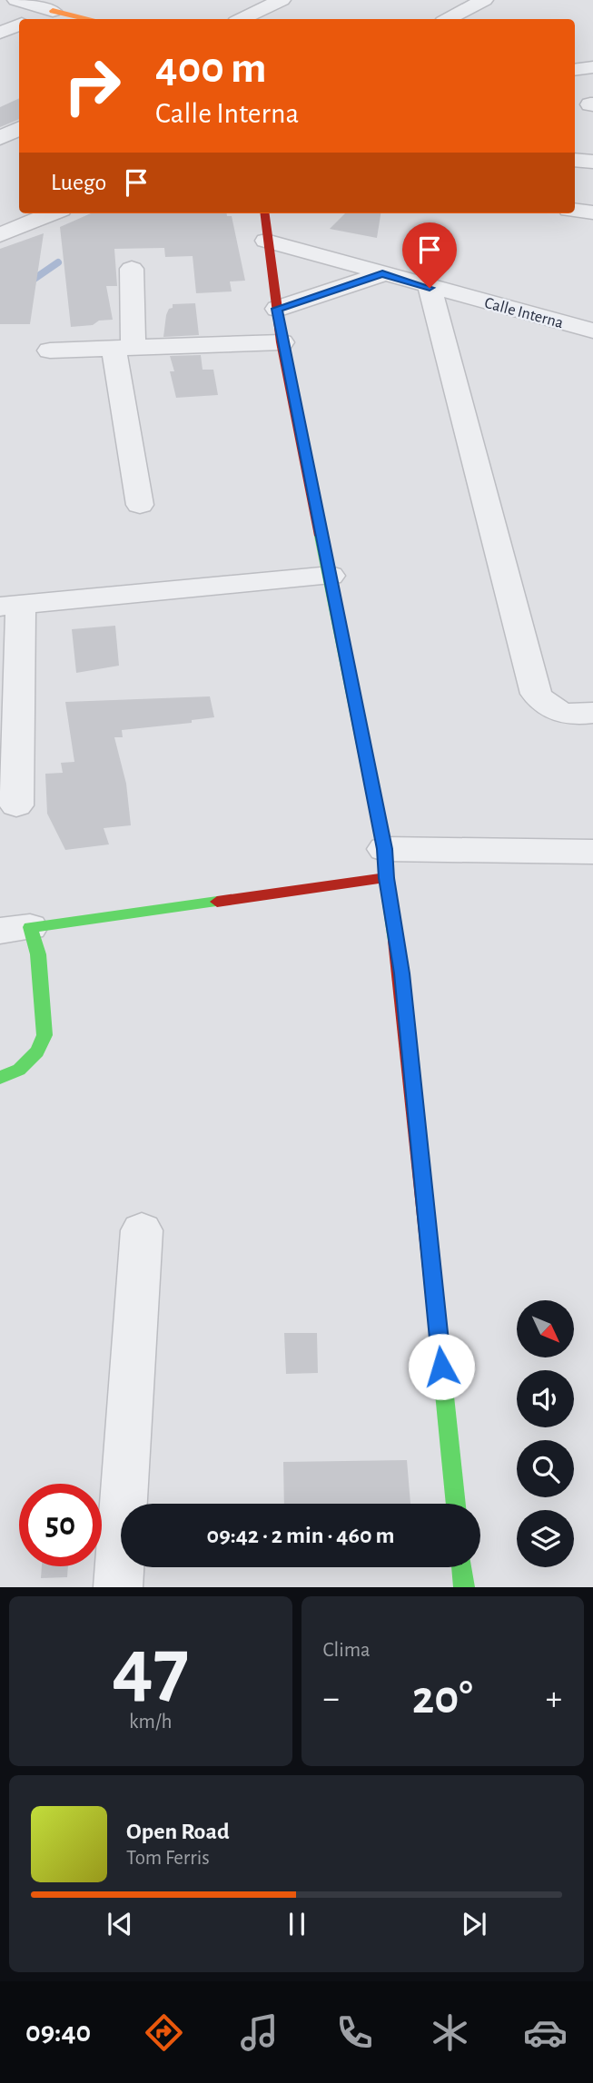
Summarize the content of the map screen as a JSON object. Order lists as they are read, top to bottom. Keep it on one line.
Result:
{"streets":{"street":["Calle Interna"]},"north":"bottom right","page":{"turn":["400 m","Calle Interna"],"then":"Luego","limit":"50","trip":"09:42 · 2 min · 460 m","tile":[["47","km/h"],"Clima"],"heat":["−","20°","+"],"song":["Open Road","Tom Ferris"],"tabs":"09:40"}}
